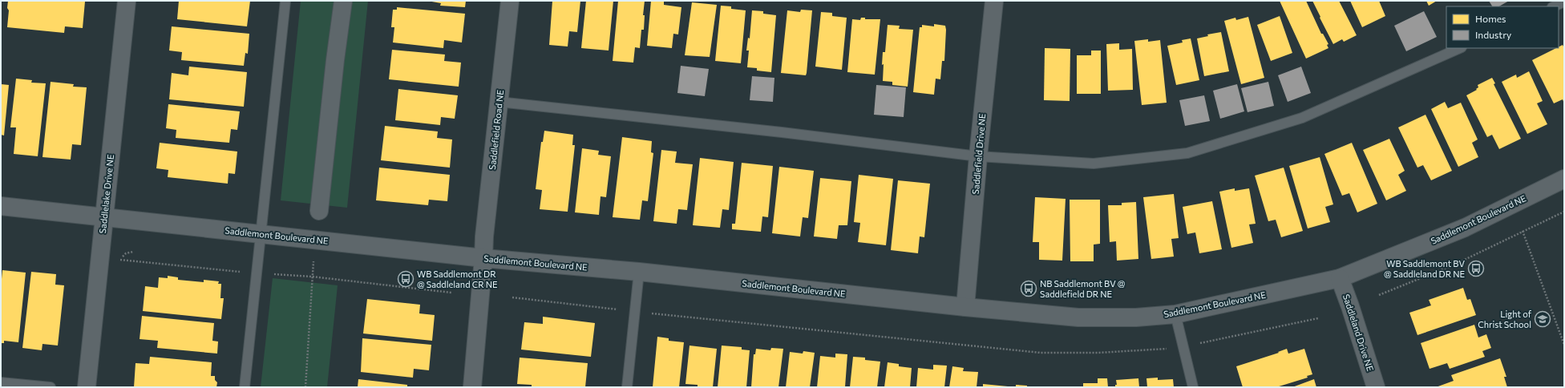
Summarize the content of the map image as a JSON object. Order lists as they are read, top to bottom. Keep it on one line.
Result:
{"streets":{"street":["Saddlefield Road NE","Saddlefield Drive NE","Saddlelake Drive NE","Saddlemont Boulevard NE","Saddleland Drive NE"]},"crossings":[["Saddlefield Road NE","Saddlemont Boulevard NE"],["Saddlefield Drive NE","Saddlemont Boulevard NE"],["Saddlelake Drive NE","Saddlemont Boulevard NE"],["Saddlemont Boulevard NE","Saddleland Drive NE"]],"places":{"bus stop":["WB Saddlemont BV @ Saddleland DR NE","WB Saddlemont DR @ Saddleland CR NE","NB Saddlemont BV @ Saddlefield DR NE"],"school or university":["Light of Christ School"]},"legend":["Homes","Industry"]}
